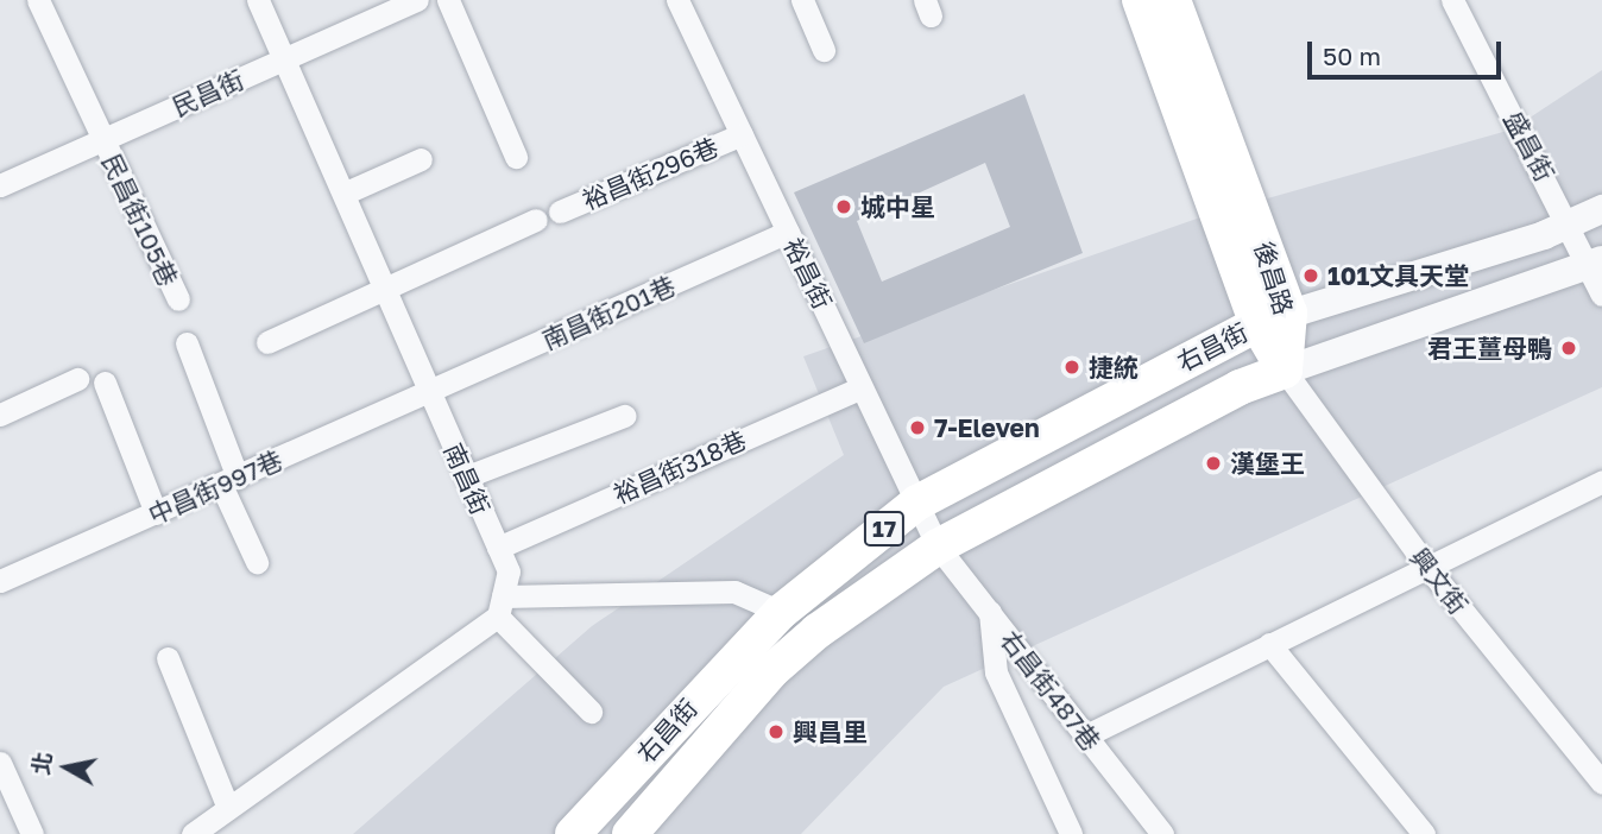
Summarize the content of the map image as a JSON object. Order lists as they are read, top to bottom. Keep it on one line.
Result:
{"streets":{"main road":["後昌路","右昌街","17"],"street":["民昌街","盛昌街","裕昌街296巷","民昌街105巷","裕昌街","南昌街201巷","裕昌街318巷","南昌街","中昌街997巷","興文街","右昌街487巷"]},"crossings":[["民昌街","民昌街105巷"],["民昌街","南昌街"],["盛昌街","右昌街"],["裕昌街296巷","裕昌街"],["裕昌街","南昌街201巷"],["裕昌街","右昌街"],["裕昌街","裕昌街318巷"],["裕昌街","右昌街487巷"],["後昌路","右昌街"],["後昌路","興文街"],["南昌街201巷","南昌街"],["南昌街201巷","中昌街997巷"],["右昌街","興文街"],["右昌街","右昌街487巷"],["裕昌街318巷","南昌街"],["南昌街","中昌街997巷"]],"places":["城中星","101文具天堂","君王薑母鴨","捷統","7-Eleven","漢堡王","興昌里"],"scale_bar":"50 m","north":"left"}
